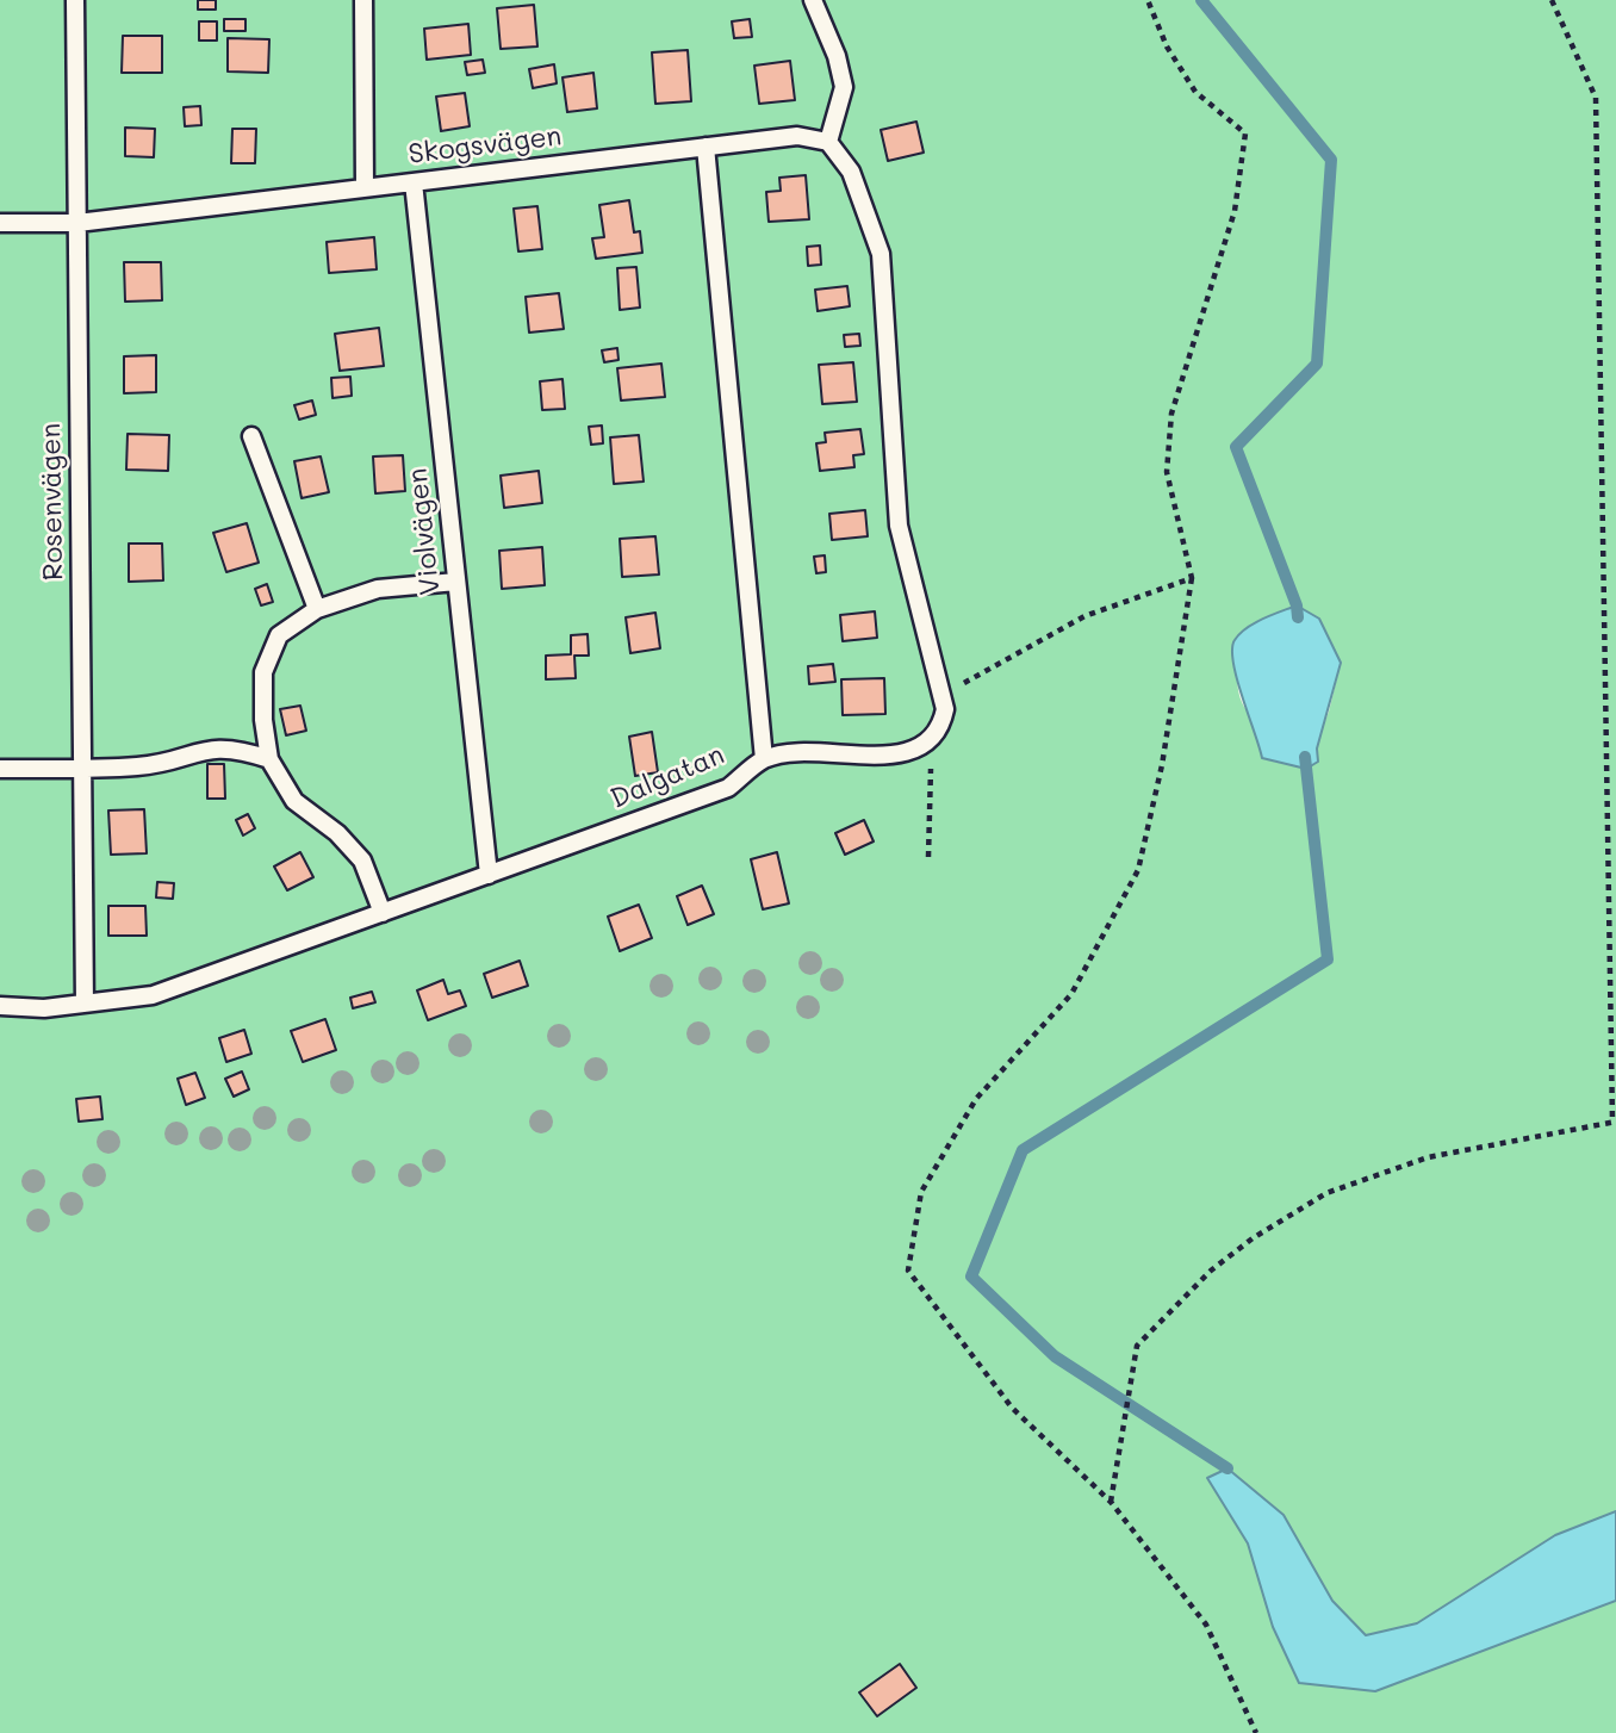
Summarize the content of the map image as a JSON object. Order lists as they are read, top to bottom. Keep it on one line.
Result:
{"streets":{"lane":["Skogsvägen","Rosenvägen","Violvägen","Dalgatan"]},"crossings":[["Skogsvägen","Rosenvägen"],["Skogsvägen","Violvägen"],["Skogsvägen","Dalgatan"],["Rosenvägen","Dalgatan"],["Violvägen","Dalgatan"]]}
